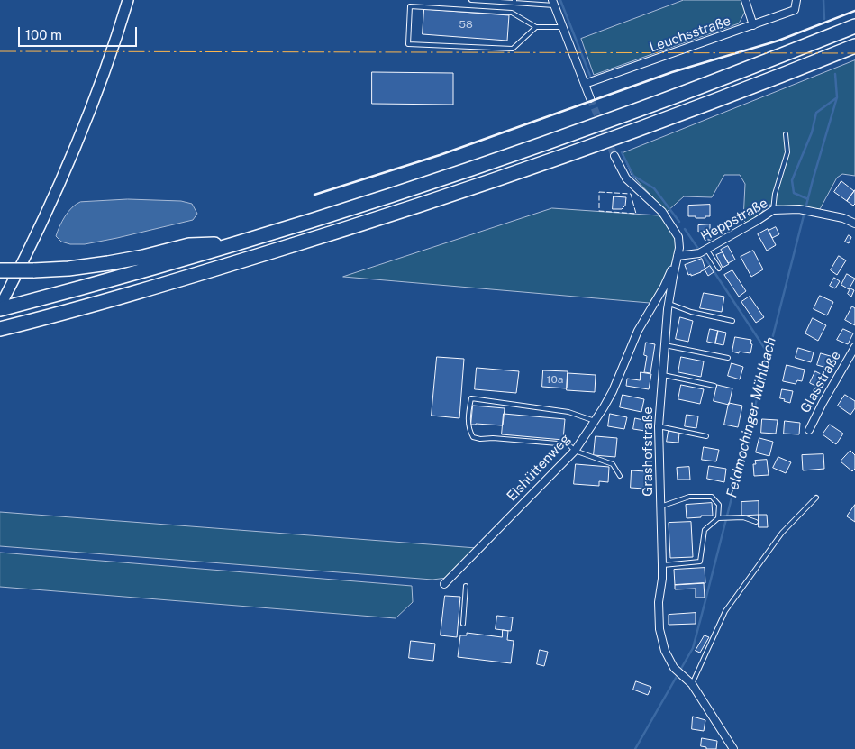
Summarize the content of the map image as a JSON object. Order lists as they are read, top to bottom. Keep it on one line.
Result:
{"streets":{"street":["Leuchsstraße","Heppstraße","Glasstraße","Grashofstraße","Eishüttenweg"]},"crossings":[["Heppstraße","Grashofstraße"],["Heppstraße","Eishüttenweg"],["Grashofstraße","Eishüttenweg"]],"water":["Feldmochinger Mühlbach"],"house_numbers":["58","10a"],"scale_bar":"100 m"}
